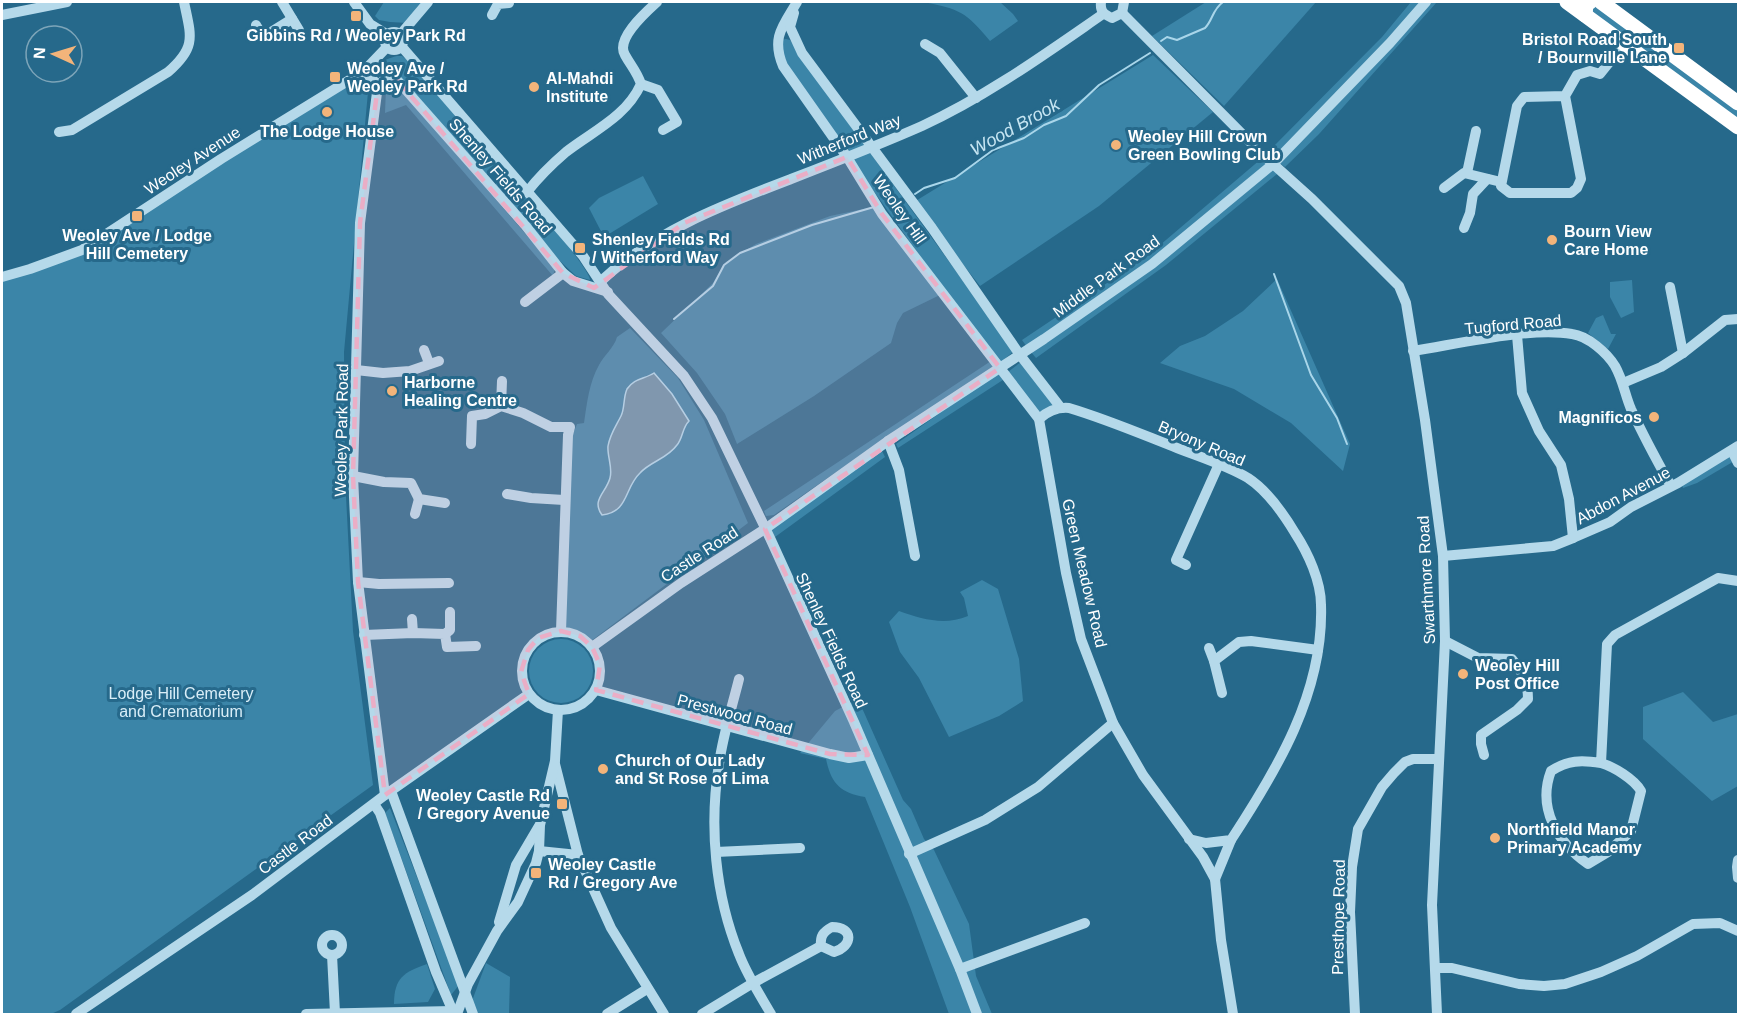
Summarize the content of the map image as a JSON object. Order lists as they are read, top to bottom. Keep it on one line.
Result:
{"streets":{"street":["Witherford Way","Weoley Avenue","Shenley Fields Road","Weoley Hill","Middle Park Road","Tugford Road","Weoley Park Road","Bryony Road","Abdon Avenue","Castle Road","Green Meadow Road","Swarthmore Road","Prestwood Road","Presthope Road"]},"crossings":[["Witherford Way","Shenley Fields Road"],["Witherford Way","Weoley Hill"],["Weoley Avenue","Shenley Fields Road"],["Shenley Fields Road","Middle Park Road"],["Shenley Fields Road","Weoley Park Road"],["Shenley Fields Road","Castle Road"],["Shenley Fields Road","Prestwood Road"],["Weoley Hill","Middle Park Road"],["Weoley Hill","Green Meadow Road"],["Middle Park Road","Castle Road"],["Middle Park Road","Swarthmore Road"],["Tugford Road","Abdon Avenue"],["Tugford Road","Swarthmore Road"],["Weoley Park Road","Castle Road"],["Bryony Road","Green Meadow Road"],["Abdon Avenue","Swarthmore Road"],["Castle Road","Prestwood Road"],["Swarthmore Road","Presthope Road"]],"water":["Wood Brook"],"parks":["Lodge Hill Cemetery and Crematorium"],"places":{"transit":["Gibbins Rd / Weoley Park Rd","Bristol Road South / Bournville Lane","Weoley Ave / Weoley Park Rd","Weoley Ave / Lodge Hill Cemetery","Shenley Fields Rd / Witherford Way","Weoley Castle Rd / Gregory Avenue","Weoley Castle Rd / Gregory Ave"],"other":["Al-Mahdi Institute","The Lodge House","Weoley Hill Crown Green Bowling Club","Bourn View Care Home","Harborne Healing Centre","Magnificos","Weoley Hill Post Office","Church of Our Lady and St Rose of Lima","Northfield Manor Primary Academy"]},"north":"left"}
